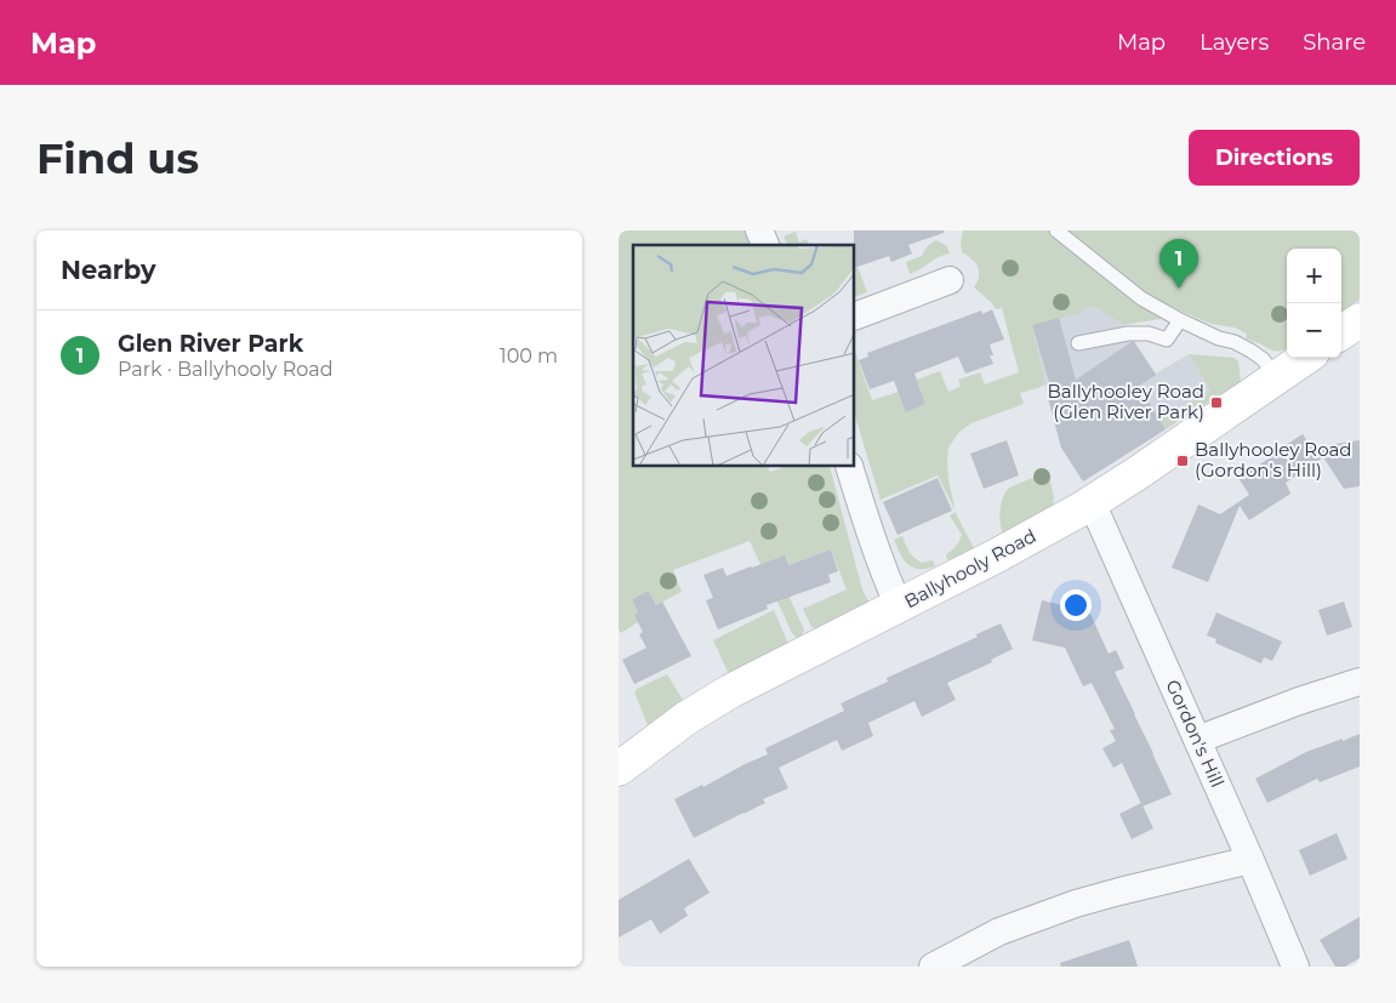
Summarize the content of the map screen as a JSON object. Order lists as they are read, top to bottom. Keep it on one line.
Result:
{"streets":{"main road":["Ballyhooly Road"],"street":["Gordon's Hill"]},"crossings":[["Ballyhooly Road","Gordon's Hill"]],"places":{"transit":["Ballyhooley Road (Glen River Park)","Ballyhooley Road (Gordon's Hill)"]},"page":{"header":"Map","nav":["Map","Layers","Share"],"buttons":"Directions","title":"Find us","heading":"Nearby","pins":"1","map_buttons":["+","−"],"list":[{"mark":"1","name":"Glen River Park","note":"Park · Ballyhooly Road","value":"100 m"}]}}
